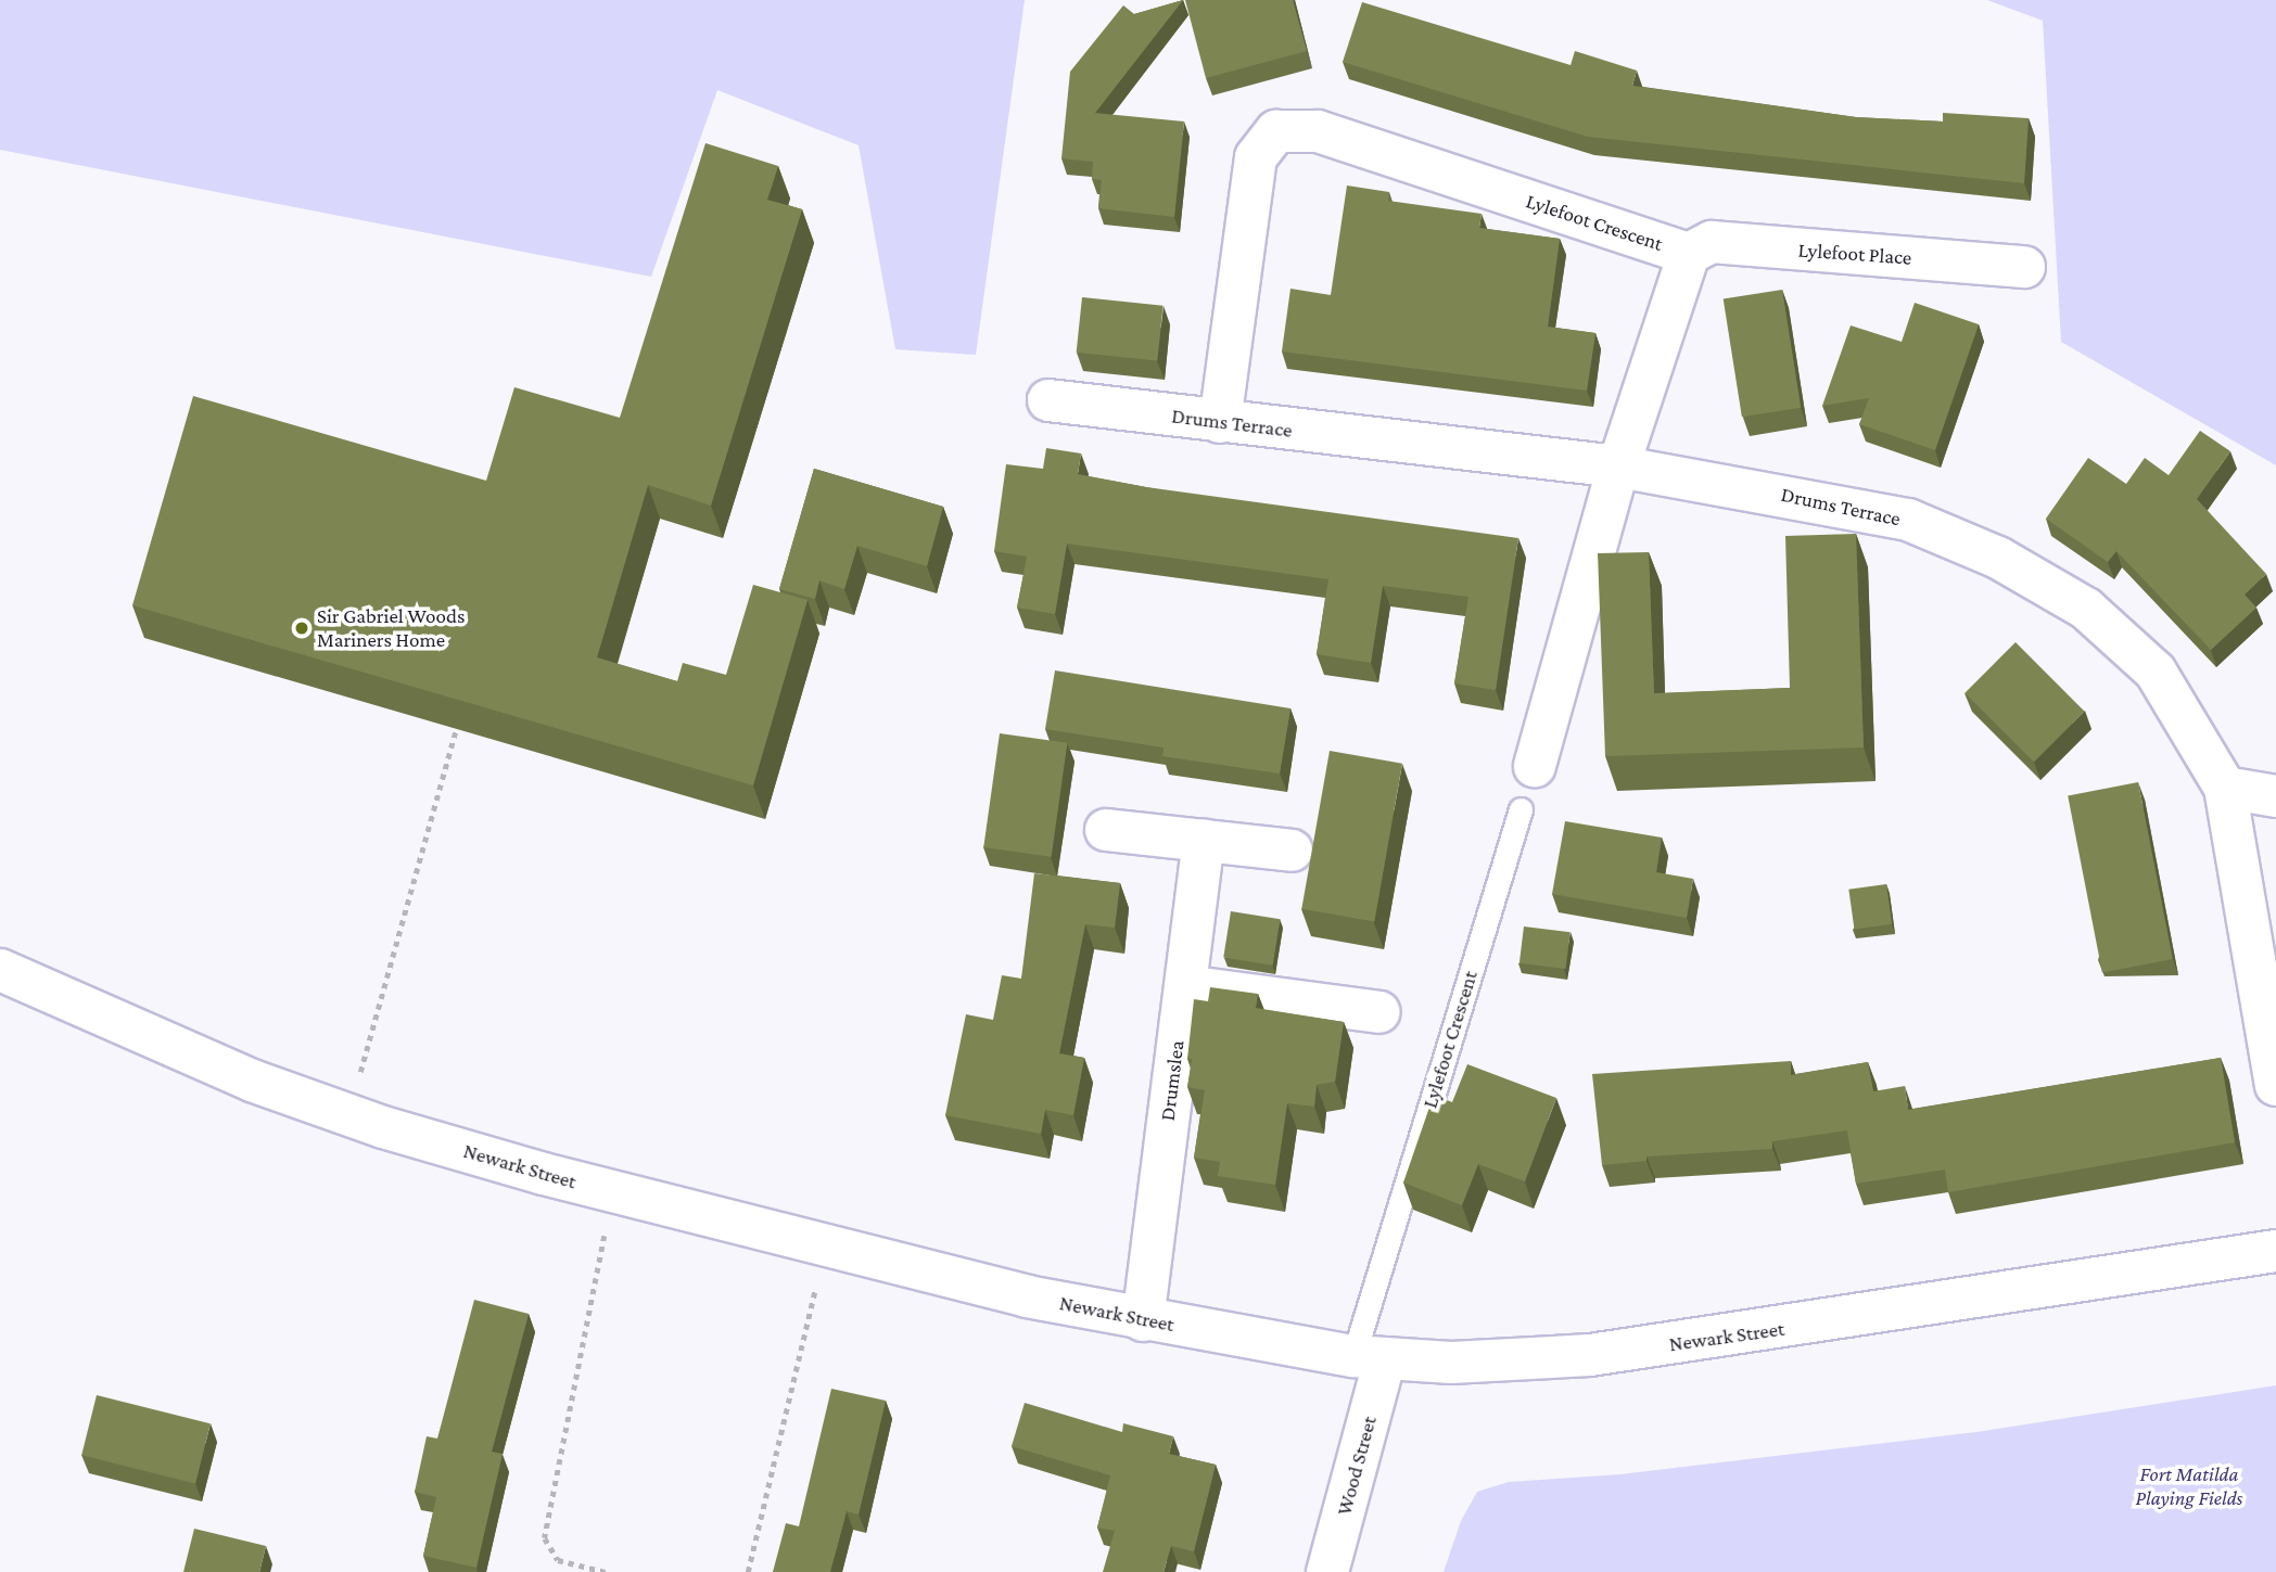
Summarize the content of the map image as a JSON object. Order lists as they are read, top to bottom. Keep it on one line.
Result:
{"streets":{"street":["Lylefoot Crescent","Lylefoot Place","Drums Terrace","Drumslea","Newark Street","Wood Street"]},"crossings":[["Lylefoot Crescent","Lylefoot Place"],["Lylefoot Crescent","Drums Terrace"],["Lylefoot Crescent","Newark Street"],["Lylefoot Crescent","Wood Street"],["Drumslea","Newark Street"],["Newark Street","Wood Street"]],"parks":["Fort Matilda Playing Fields"],"places":["Sir Gabriel Woods Mariners Home"]}
